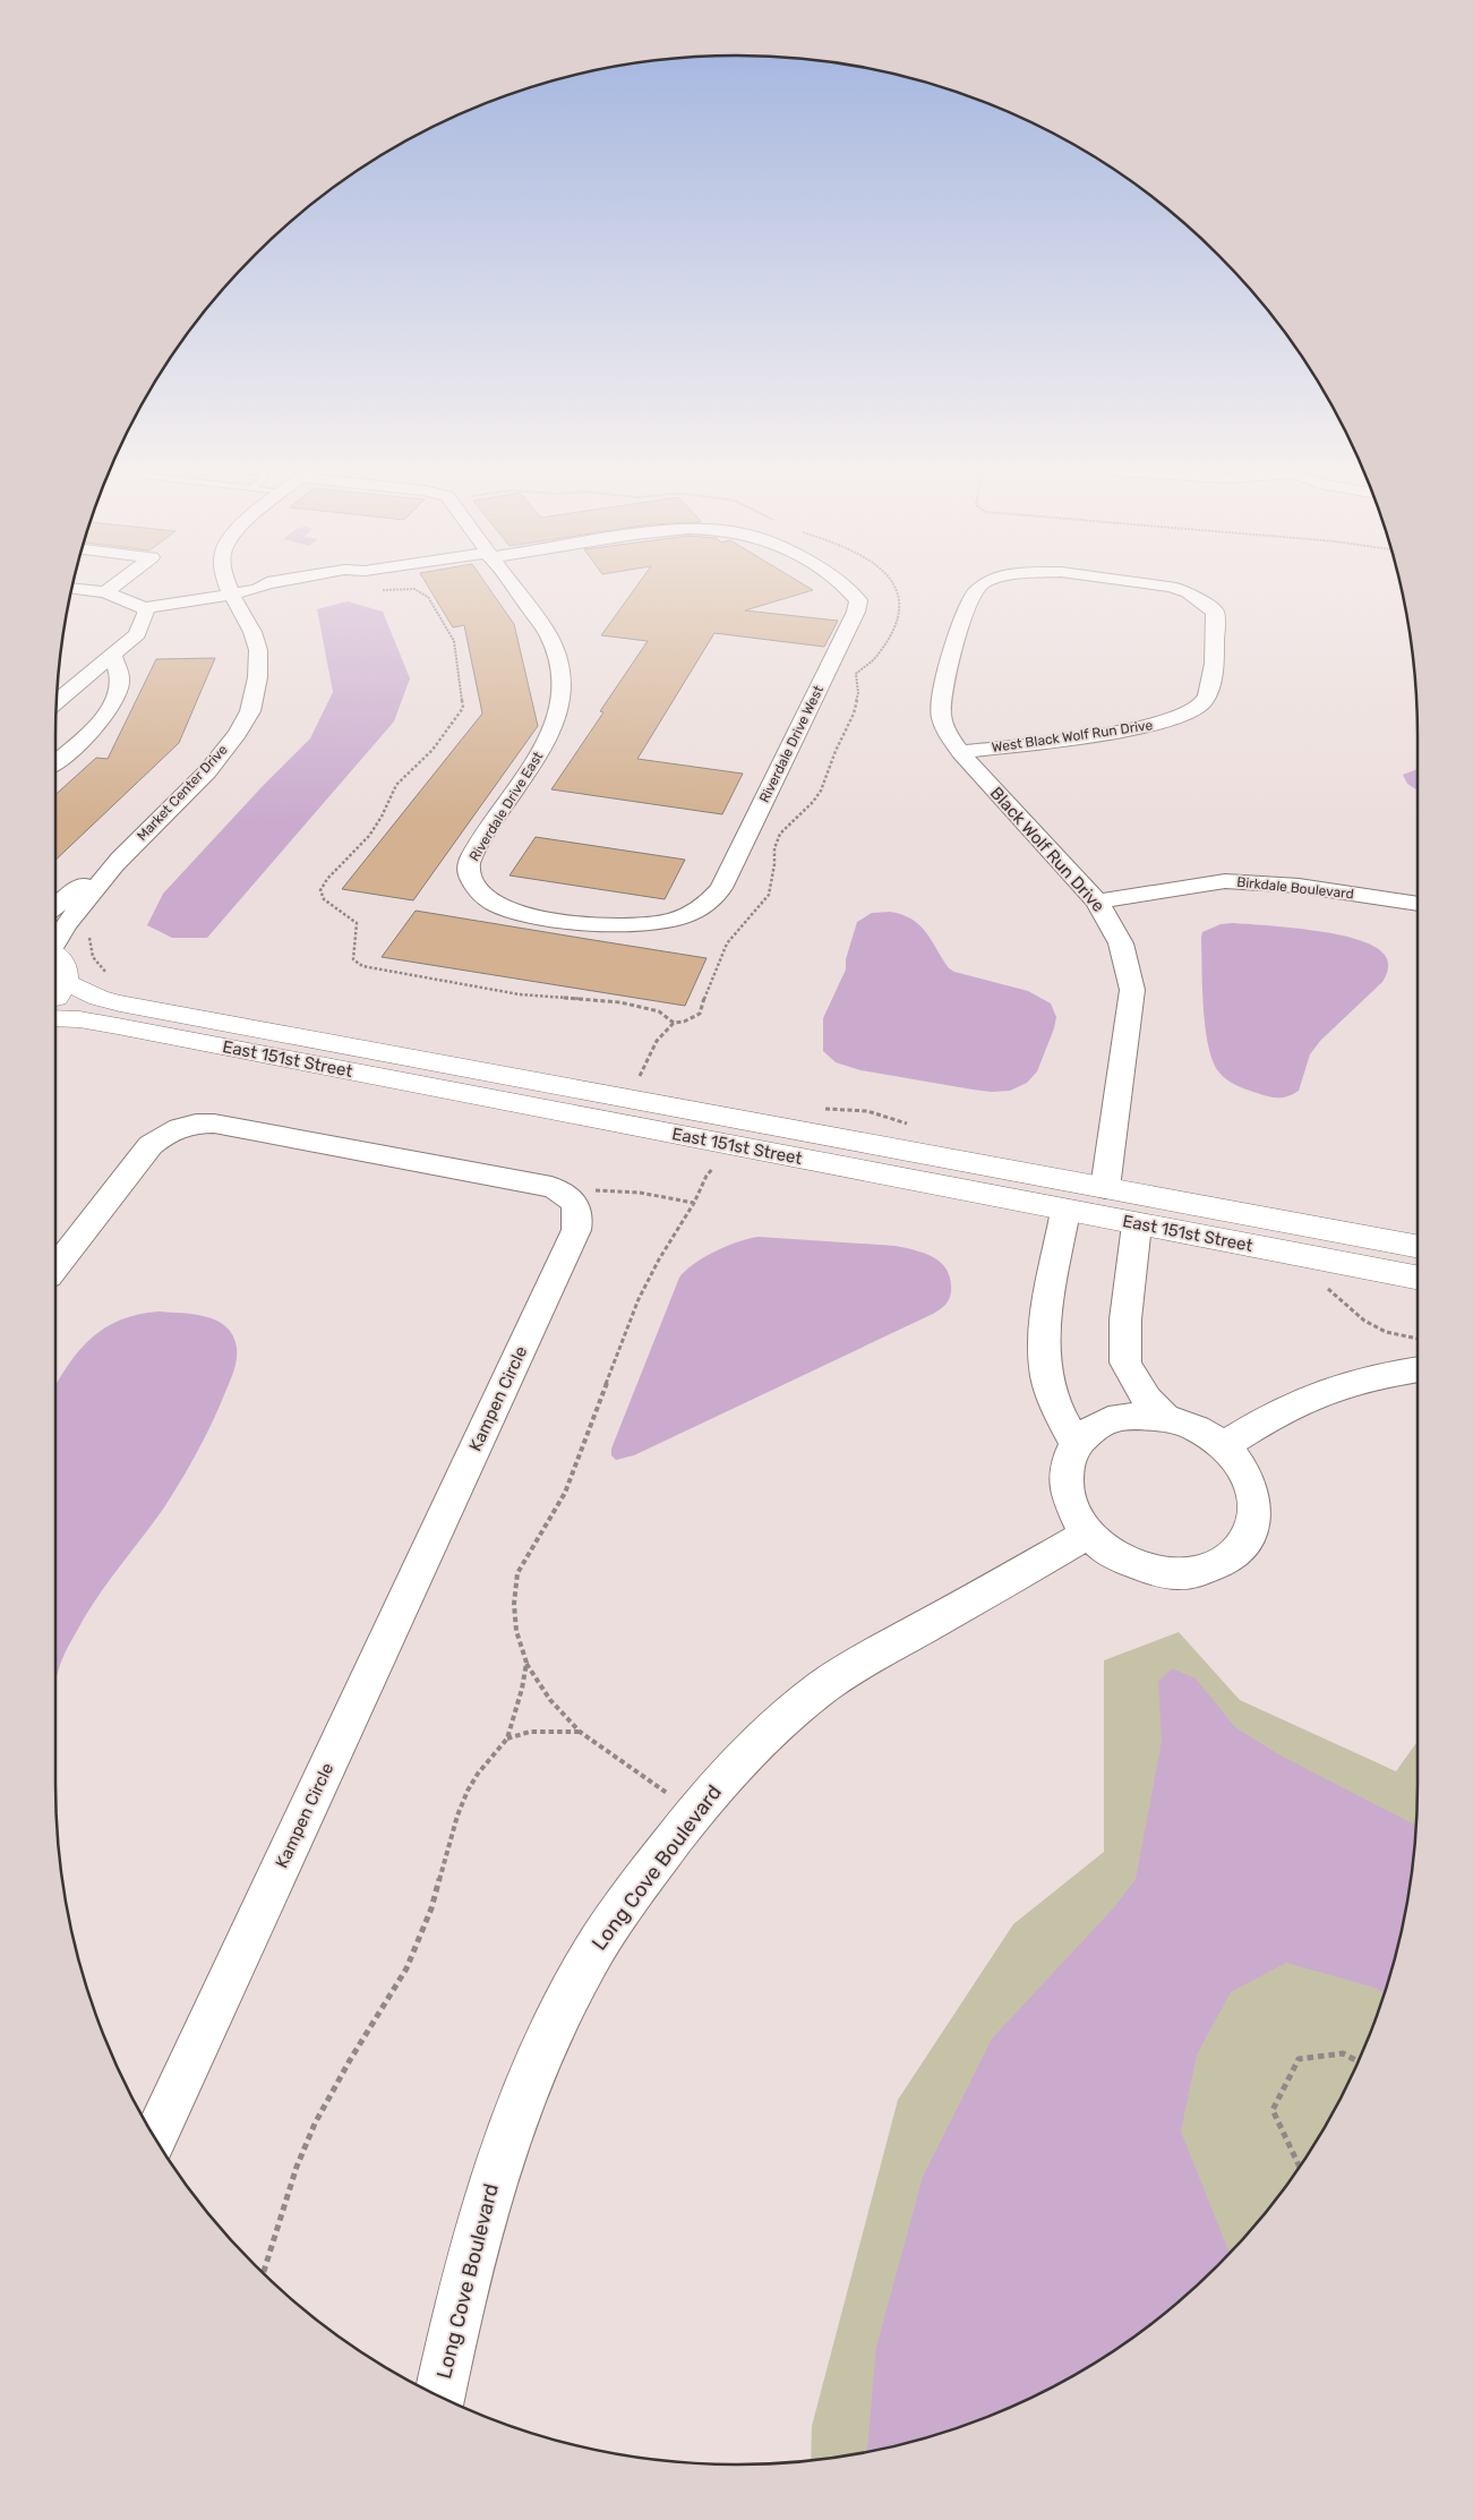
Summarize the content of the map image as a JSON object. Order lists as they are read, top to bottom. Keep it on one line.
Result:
{"streets":{"street":["West Black Wolf Run Drive","Riverdale Drive West","Market Center Drive","Riverdale Drive East","Black Wolf Run Drive","Birkdale Boulevard","East 151st Street","Kampen Circle","Long Cove Boulevard"]},"crossings":[["West Black Wolf Run Drive","Black Wolf Run Drive"],["Riverdale Drive West","Riverdale Drive East"],["Black Wolf Run Drive","Birkdale Boulevard"],["Black Wolf Run Drive","East 151st Street"]]}
